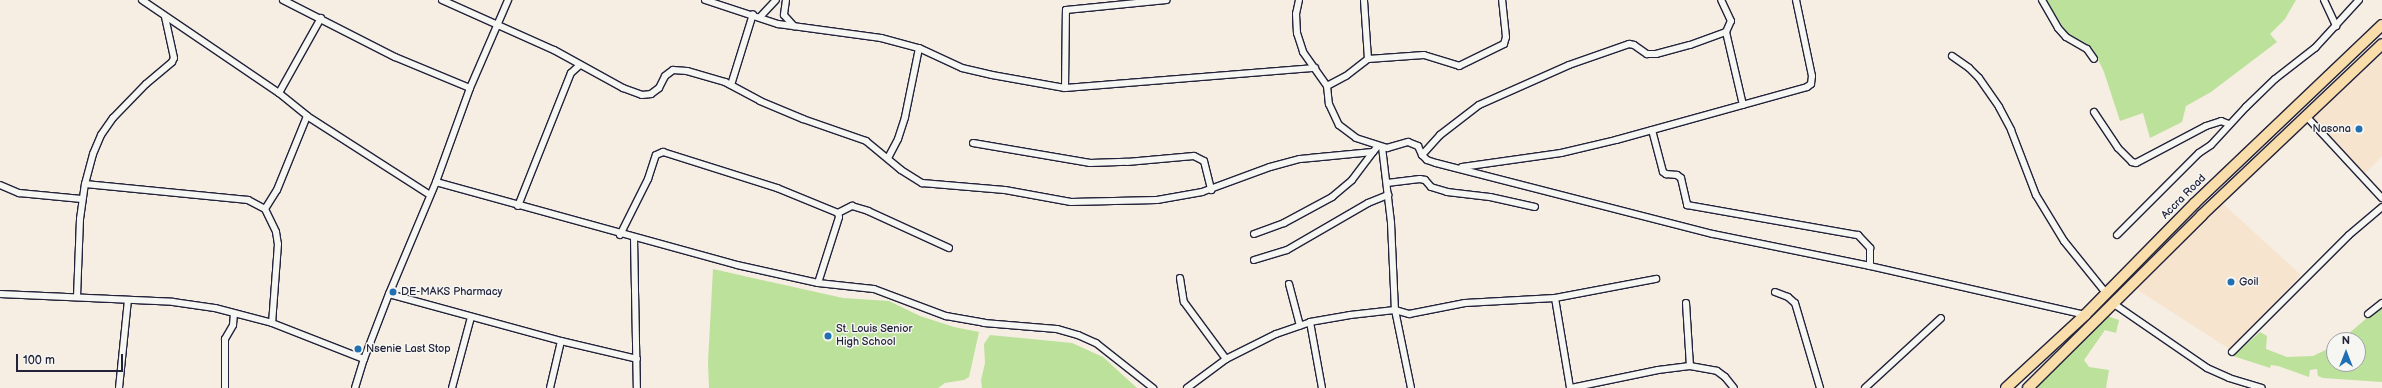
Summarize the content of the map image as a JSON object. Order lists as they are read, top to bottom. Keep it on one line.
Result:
{"streets":{"highway":["Accra Road"]},"places":["Nasona","Goil","DE-MAKS Pharmacy","St. Louis Senior High School","Nsenie Last Stop"],"scale_bar":"100 m","north":"top"}
